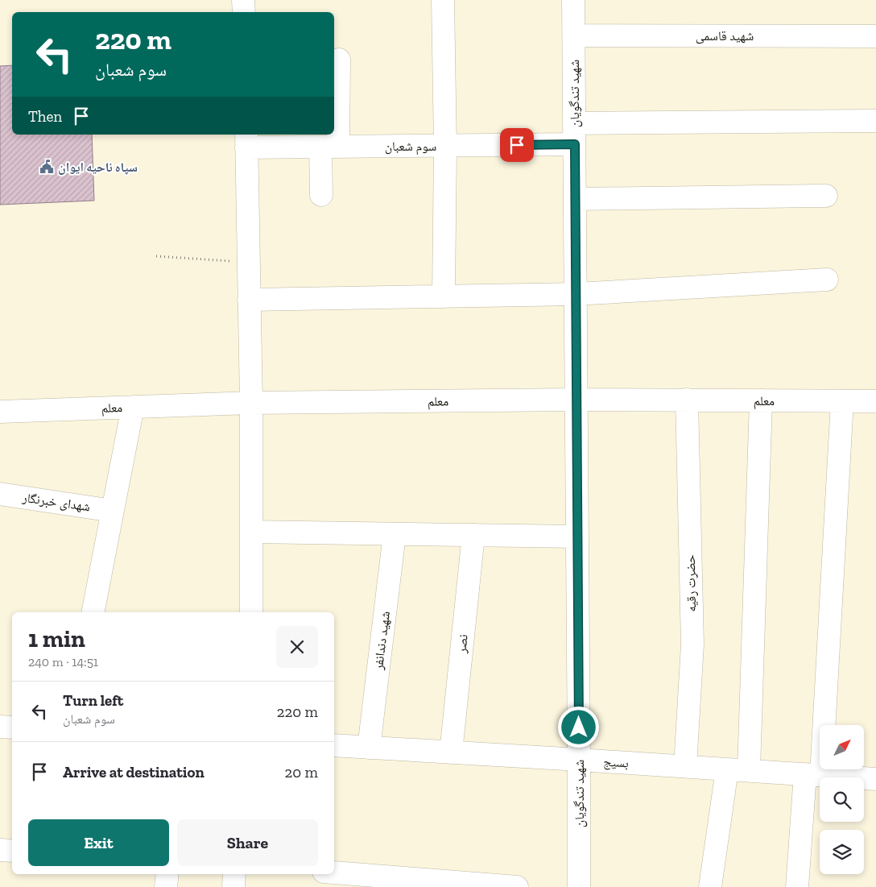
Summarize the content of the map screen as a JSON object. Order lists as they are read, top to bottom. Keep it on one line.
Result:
{"streets":{"street":["شهید قاسمی","شهید تندگویان","سوم شعبان","معلم","شهدای خبرنگار","حضرت رقیه","شهید دندانفر","نصر","بسیج"]},"crossings":[["شهید قاسمی","شهید تندگویان"],["شهید تندگویان","سوم شعبان"],["شهید تندگویان","معلم"],["شهید تندگویان","بسیج"],["معلم","حضرت رقیه"],["حضرت رقیه","بسیج"],["شهید دندانفر","بسیج"],["نصر","بسیج"]],"places":{"public building":["سپاه ناحیه ایوان"]},"north":"top right","page":{"turn":["220 m","سوم شعبان"],"then":"Then","heading":["1 min","240 m · 14:51"],"list":[{"name":"Turn left","note":"سوم شعبان","value":"220 m"},{"name":"Arrive at destination","value":"20 m"}],"buttons":["Exit","Share"]}}
